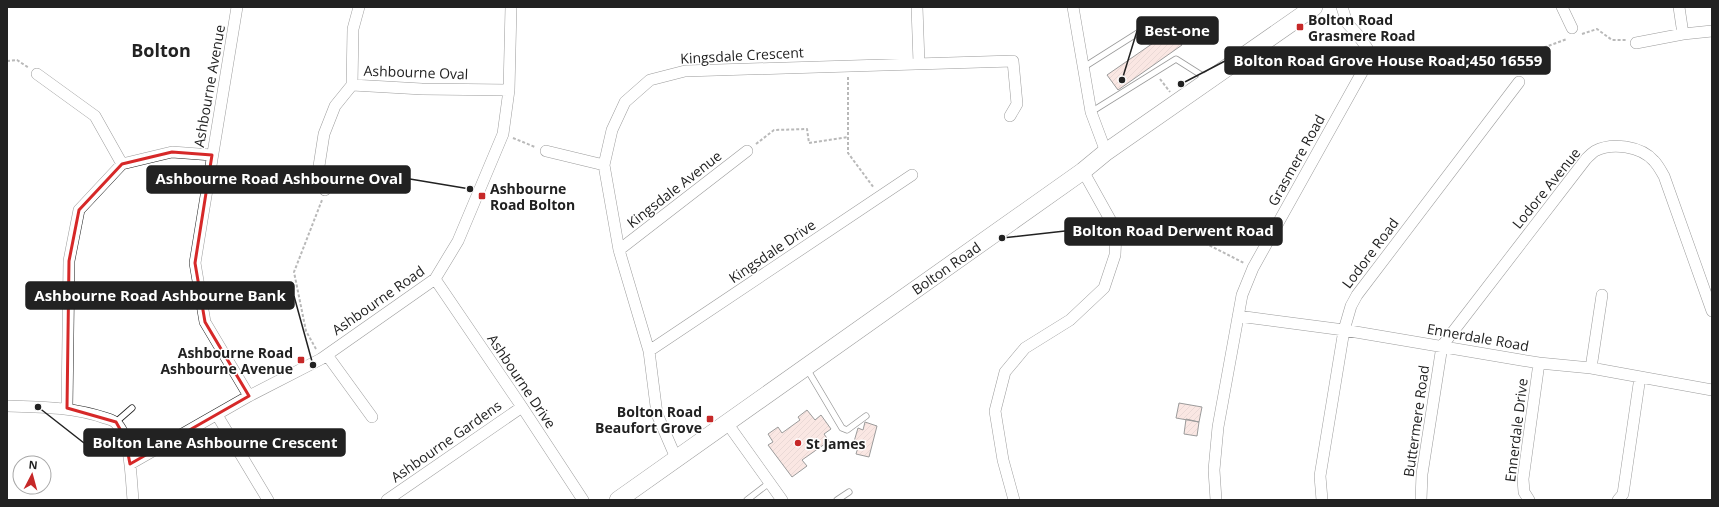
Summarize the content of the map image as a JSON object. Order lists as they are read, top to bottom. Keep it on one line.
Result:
{"streets":{"main road":["Bolton Road"],"street":["Kingsdale Crescent","Ashbourne Oval","Ashbourne Avenue","Grasmere Road","Lodore Avenue","Kingsdale Avenue","Kingsdale Drive","Lodore Road","Ashbourne Road","Ennerdale Road","Ashbourne Drive","Buttermere Road","Ennerdale Drive","Ashbourne Gardens"]},"crossings":[["Kingsdale Crescent","Kingsdale Avenue"],["Kingsdale Crescent","Kingsdale Drive"],["Kingsdale Crescent","Bolton Road"],["Ashbourne Oval","Ashbourne Road"],["Ashbourne Avenue","Ashbourne Road"],["Grasmere Road","Ennerdale Road"],["Lodore Avenue","Ennerdale Road"],["Lodore Avenue","Buttermere Road"],["Lodore Road","Ennerdale Road"],["Ashbourne Road","Ashbourne Drive"],["Ennerdale Road","Buttermere Road"],["Ennerdale Road","Ennerdale Drive"],["Ashbourne Drive","Ashbourne Gardens"]],"districts":["Bolton"],"places":{"transit":["Bolton Road Grasmere Road","Ashbourne Road Bolton","Ashbourne Road Ashbourne Avenue","Bolton Road Beaufort Grove"],"other":["Best-one","Bolton Road Grove House Road;450 16559","Ashbourne Road Ashbourne Oval","Bolton Road Derwent Road","Ashbourne Road Ashbourne Bank","Bolton Lane Ashbourne Crescent","St James"]},"north":"top"}
